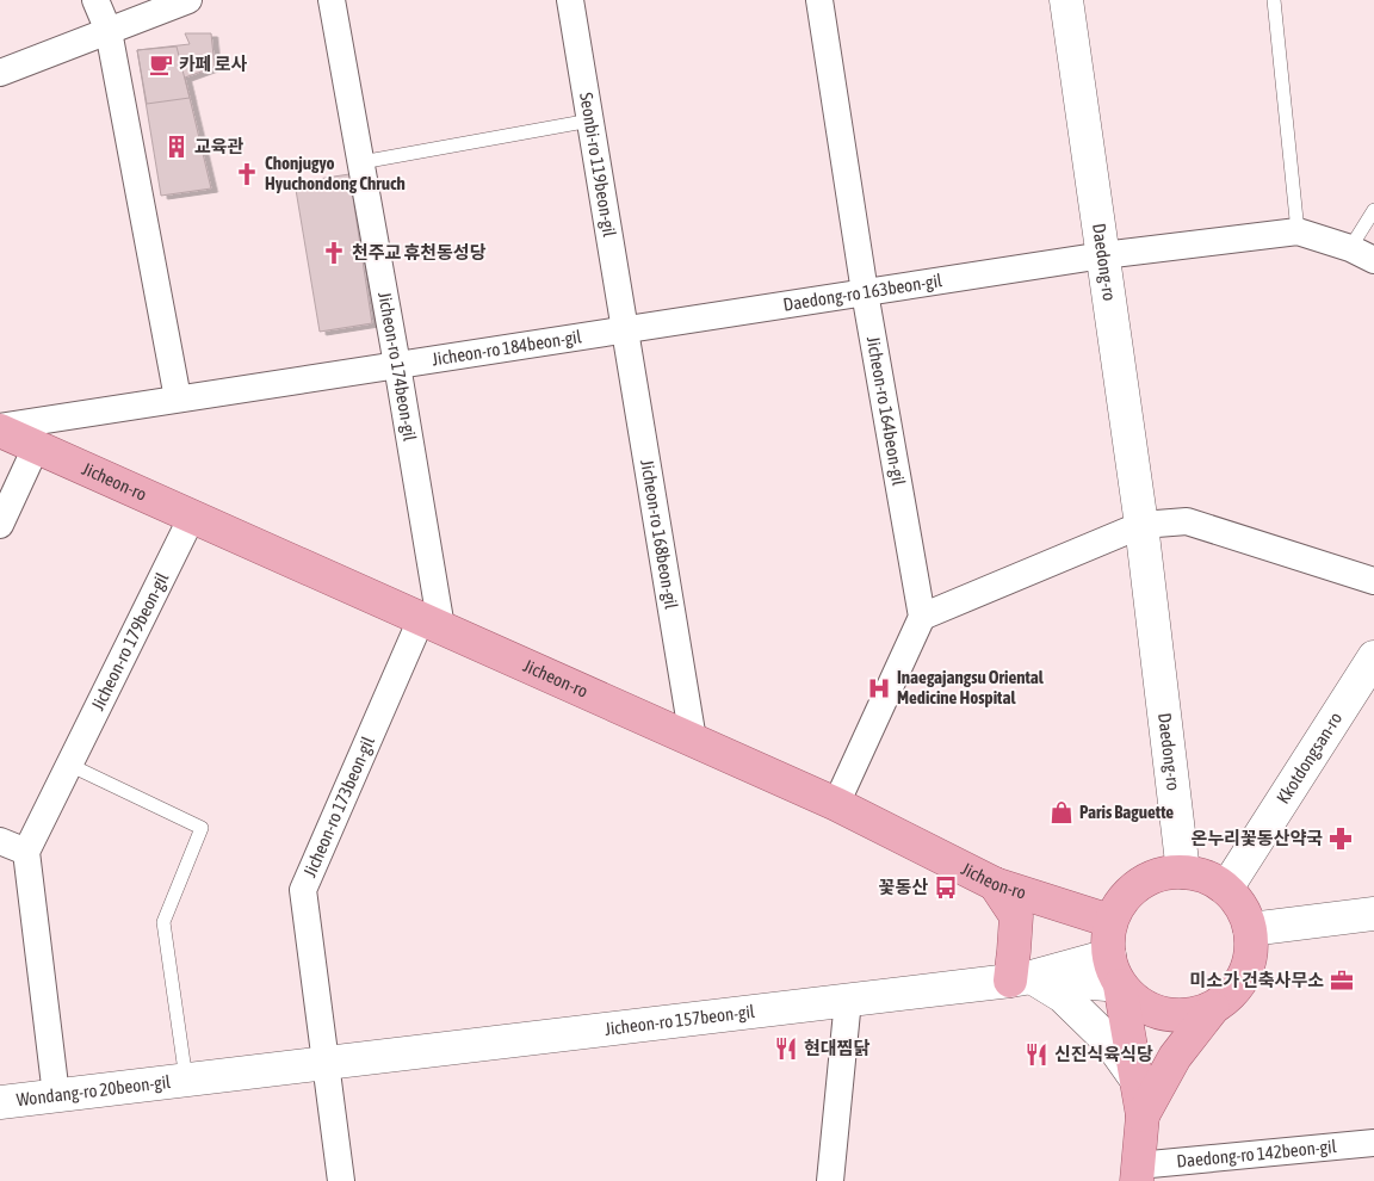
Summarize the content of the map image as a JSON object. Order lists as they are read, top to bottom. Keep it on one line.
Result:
{"streets":{"main road":["Jicheon-ro"],"street":["Seonbi-ro 119beon-gil","Daedong-ro","Daedong-ro 163beon-gil","Jicheon-ro 184beon-gil","Jicheon-ro 174beon-gil","Jicheon-ro 164beon-gil","Jicheon-ro 168beon-gil","Jicheon-ro 179beon-gil","Kkotdongsan-ro","Jicheon-ro 173beon-gil","Jicheon-ro 157beon-gil","Wondang-ro 20beon-gil","Daedong-ro 142beon-gil"]},"crossings":[["Seonbi-ro 119beon-gil","Daedong-ro 163beon-gil"],["Seonbi-ro 119beon-gil","Jicheon-ro 184beon-gil"],["Seonbi-ro 119beon-gil","Jicheon-ro 168beon-gil"],["Daedong-ro","Daedong-ro 163beon-gil"],["Daedong-ro","Jicheon-ro"],["Daedong-ro","Kkotdongsan-ro"],["Daedong-ro","Jicheon-ro 157beon-gil"],["Daedong-ro 163beon-gil","Jicheon-ro 184beon-gil"],["Daedong-ro 163beon-gil","Jicheon-ro 164beon-gil"],["Daedong-ro 163beon-gil","Jicheon-ro 168beon-gil"],["Jicheon-ro 184beon-gil","Jicheon-ro 174beon-gil"],["Jicheon-ro 184beon-gil","Jicheon-ro"],["Jicheon-ro 184beon-gil","Jicheon-ro 168beon-gil"],["Jicheon-ro 174beon-gil","Jicheon-ro"],["Jicheon-ro 174beon-gil","Jicheon-ro 173beon-gil"],["Jicheon-ro","Jicheon-ro 168beon-gil"],["Jicheon-ro","Jicheon-ro 179beon-gil"],["Jicheon-ro","Kkotdongsan-ro"],["Jicheon-ro","Jicheon-ro 173beon-gil"],["Jicheon-ro","Jicheon-ro 157beon-gil"],["Jicheon-ro 179beon-gil","Wondang-ro 20beon-gil"],["Kkotdongsan-ro","Jicheon-ro 157beon-gil"],["Jicheon-ro 173beon-gil","Jicheon-ro 157beon-gil"],["Jicheon-ro 173beon-gil","Wondang-ro 20beon-gil"],["Jicheon-ro 157beon-gil","Wondang-ro 20beon-gil"]],"places":{"cafe":["카페 로사"],"building":["교육관"],"church":["Chonjugyo Hyuchondong Chruch","천주교 휴천동성당"],"hospital":["Inaegajangsu Oriental Medicine Hospital"],"shop":["Paris Baguette"],"pharmacy":["온누리꽃동산약국"],"bus stop":["꽃동산"],"office":["미소가 건축사무소"],"restaurant":["현대찜닭","신진식육식당"]}}
